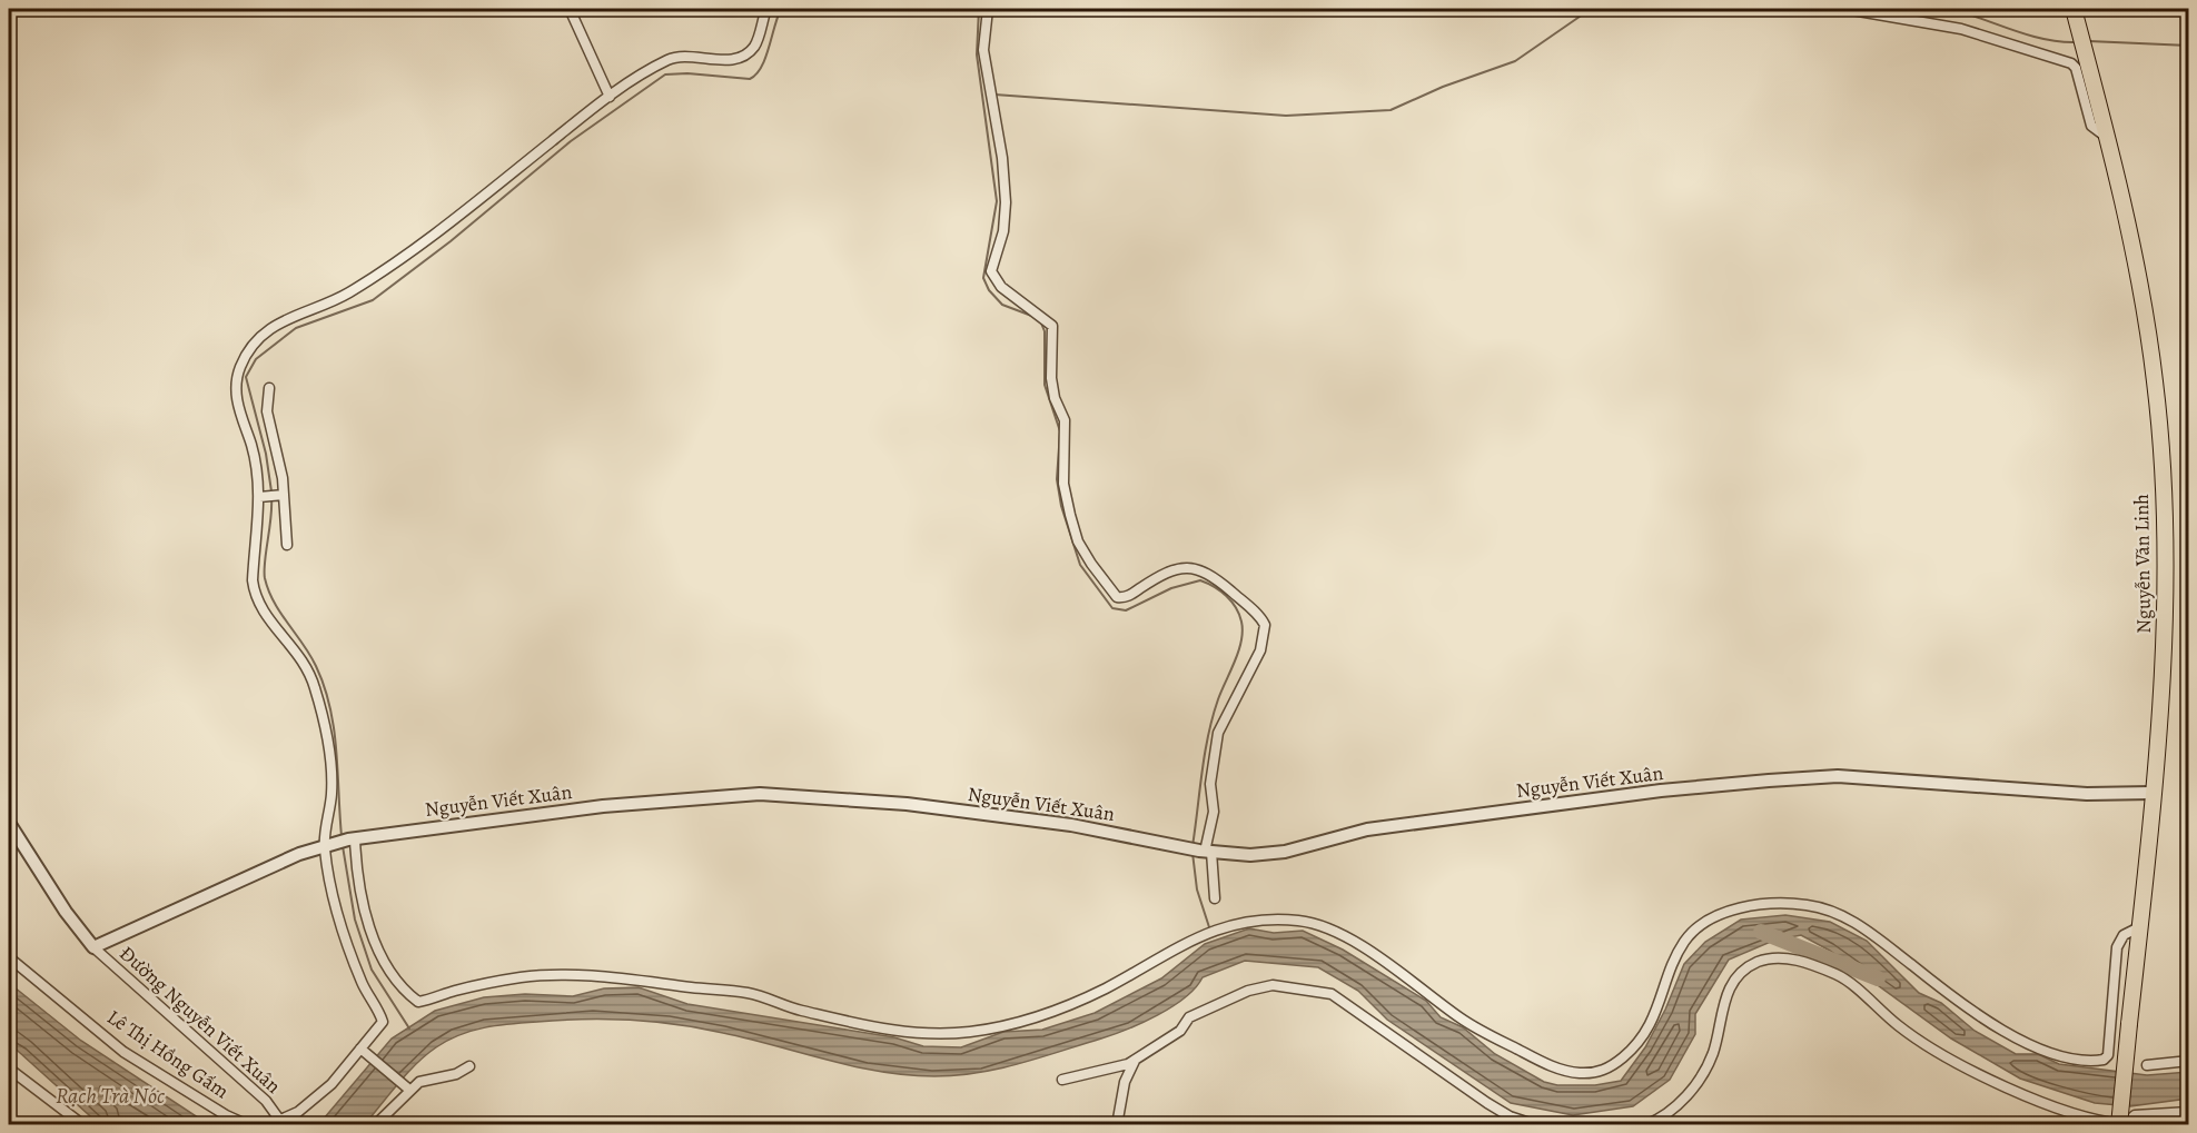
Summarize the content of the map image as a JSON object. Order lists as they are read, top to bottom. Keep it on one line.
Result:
{"streets":{"highway":["Nguyễn Văn Linh"],"street":["Nguyễn Viết Xuân","Đường Nguyễn Viết Xuân","Lê Thị Hồng Gấm"]},"crossings":[["Nguyễn Văn Linh","Nguyễn Viết Xuân"],["Nguyễn Viết Xuân","Đường Nguyễn Viết Xuân"]],"water":["Rạch Trà Nóc"]}
